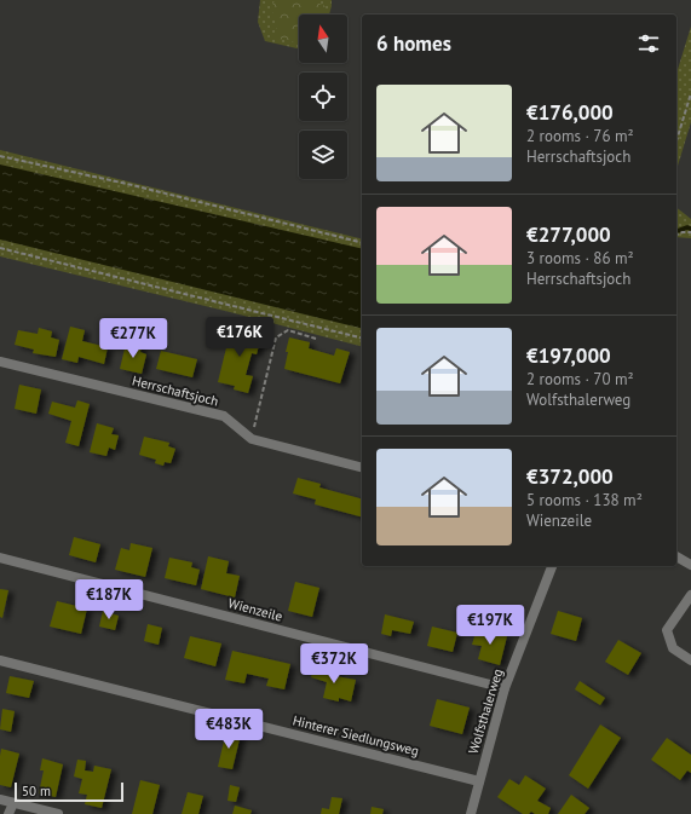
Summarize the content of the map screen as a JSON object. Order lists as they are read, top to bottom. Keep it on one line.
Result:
{"streets":{"street":["Herrschaftsjoch","Wienzeile","Wolfsthalerweg","Hinterer Siedlungsweg"]},"crossings":[["Wienzeile","Wolfsthalerweg"],["Wolfsthalerweg","Hinterer Siedlungsweg"]],"scale_bar":"50 m","north":"top","page":{"heading":"6 homes","list":[{"name":"€176,000","note":"2 rooms · 76 m² · Herrschaftsjoch"},{"name":"€277,000","note":"3 rooms · 86 m² · Herrschaftsjoch"},{"name":"€197,000","note":"2 rooms · 70 m² · Wolfsthalerweg"},{"name":"€372,000","note":"5 rooms · 138 m² · Wienzeile"}],"price":["€176K","€277K","€187K","€197K","€372K","€483K"],"scale":"50 m"}}
